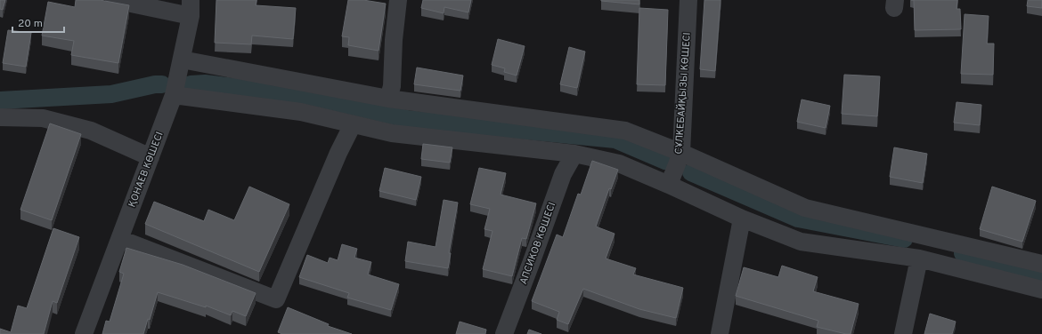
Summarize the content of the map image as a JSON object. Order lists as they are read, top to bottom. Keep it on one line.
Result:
{"streets":{"street":["СҰЛКЕБАЙҚЫЗЫ КӨШЕСІ","ҚОНАЕВ КӨШЕСІ","АПСИКОВ КӨШЕСІ"]},"scale_bar":"20 m"}
